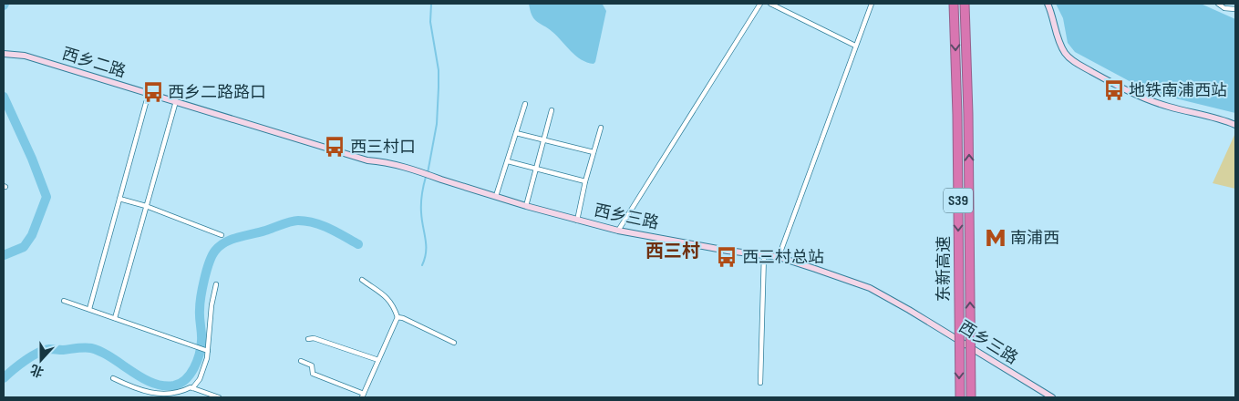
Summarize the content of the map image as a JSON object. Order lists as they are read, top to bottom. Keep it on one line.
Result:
{"streets":{"highway":["S39","东新高速"],"street":["西乡二路","西乡三路"]},"crossings":[["西乡二路","西乡三路"]],"districts":["西三村"],"places":{"bus stop":["地铁南浦西站","西乡二路路口","西三村口","西三村总站"],"metro station":["南浦西"]},"north":"bottom"}
